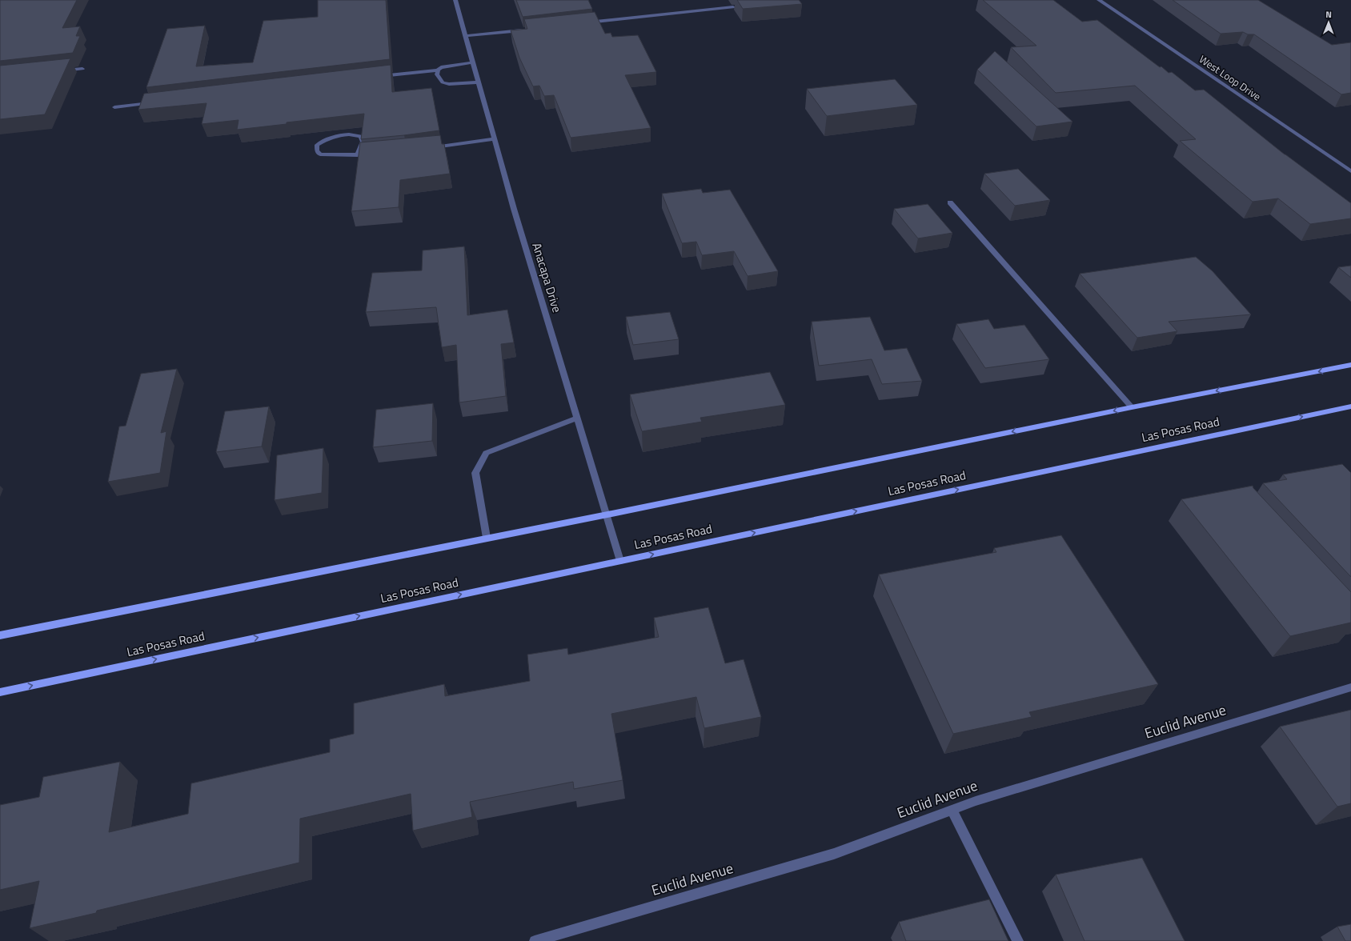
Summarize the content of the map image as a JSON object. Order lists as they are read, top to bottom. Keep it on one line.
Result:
{"streets":{"main road":["Las Posas Road"],"street":["West Loop Drive","Anacapa Drive","Euclid Avenue"]},"crossings":[["Anacapa Drive","Las Posas Road"]],"north":"top"}
